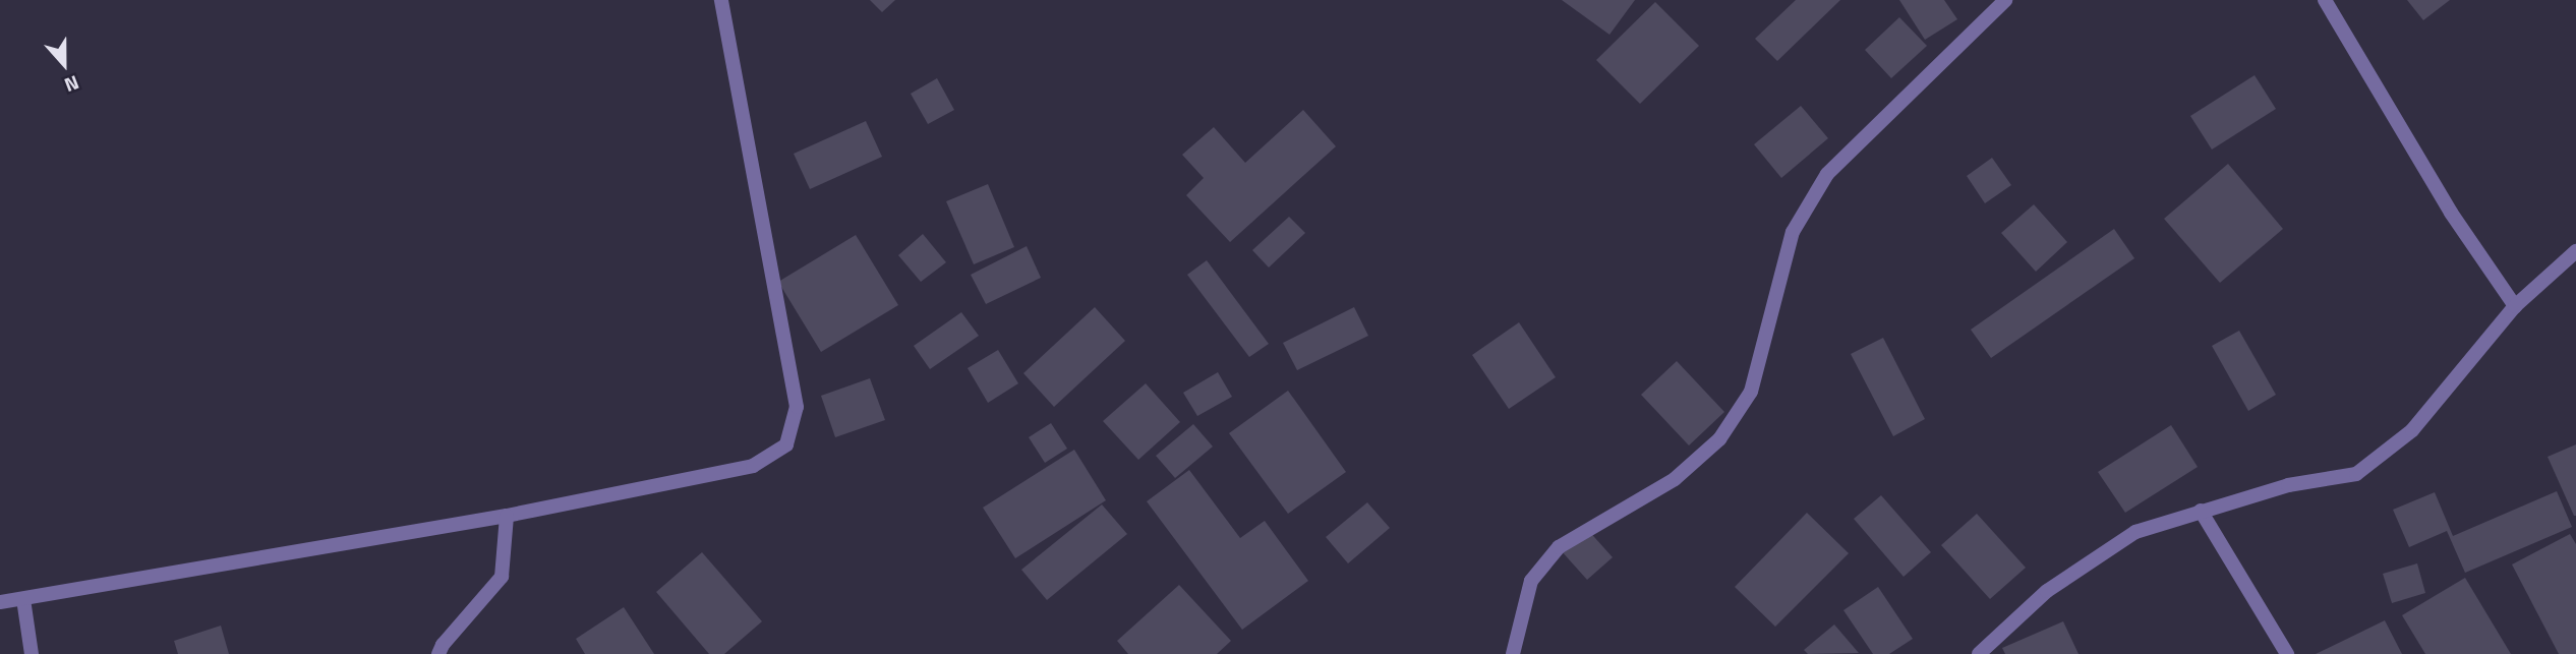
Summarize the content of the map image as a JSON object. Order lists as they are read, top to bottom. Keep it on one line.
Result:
{"north":"bottom"}
